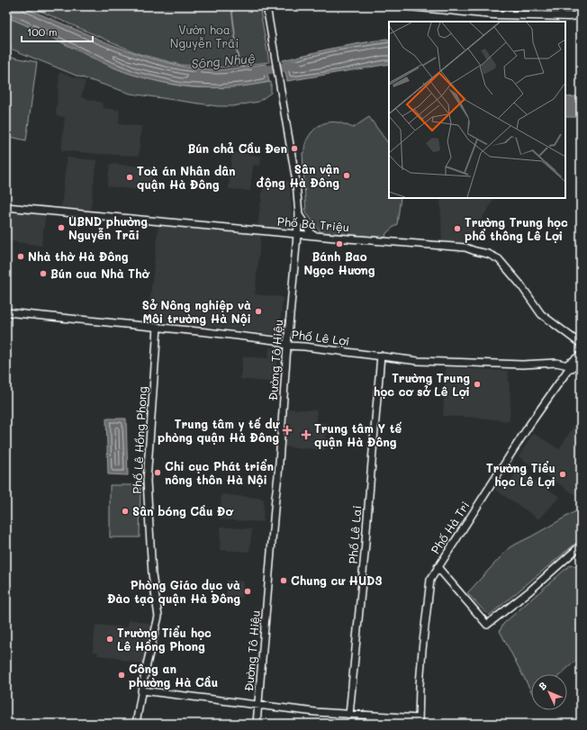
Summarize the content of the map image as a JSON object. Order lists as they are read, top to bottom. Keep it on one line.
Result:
{"streets":{"street":["Phố Bà Triệu","Phố Lê Lợi","Đường Tô Hiệu","Phố Lê Hồng Phong","Phố Hà Trì","Phố Lê Lai"]},"crossings":[["Phố Bà Triệu","Đường Tô Hiệu"],["Phố Lê Lợi","Đường Tô Hiệu"],["Phố Lê Lợi","Phố Lê Hồng Phong"],["Phố Lê Lợi","Phố Hà Trì"],["Phố Lê Lợi","Phố Lê Lai"]],"water":["Sông Nhuệ"],"parks":["Vườn hoa Nguyễn Trãi"],"places":{"other":["Bún chả Cầu Đen","Sân vận động Hà Đông","Toà án Nhân dân quận Hà Đông","UBND phường Nguyễn Trãi","Trường Trung học phổ thông Lê Lợi","Bánh Bao Ngọc Hương","Nhà thờ Hà Đông","Bún cua Nhà Thờ","Sở Nông nghiệp và Môi trường Hà Nội","Trường Trung học cơ sở Lê Lợi","Chi cục Phát triển nông thôn Hà Nội","Trường Tiểu học Lê Lợi","Sân bóng Cầu Đơ","Chung cư HUD3","Phòng Giáo dục và Đào tạo quận Hà Đông","Trường Tiểu học Lê Hồng Phong","Công an phường Hà Cầu"],"health":["Trung tâm y tế dự phòng quận Hà Đông","Trung tâm Y tế quận Hà Đông"]},"scale_bar":"100 m","north":"top left"}
